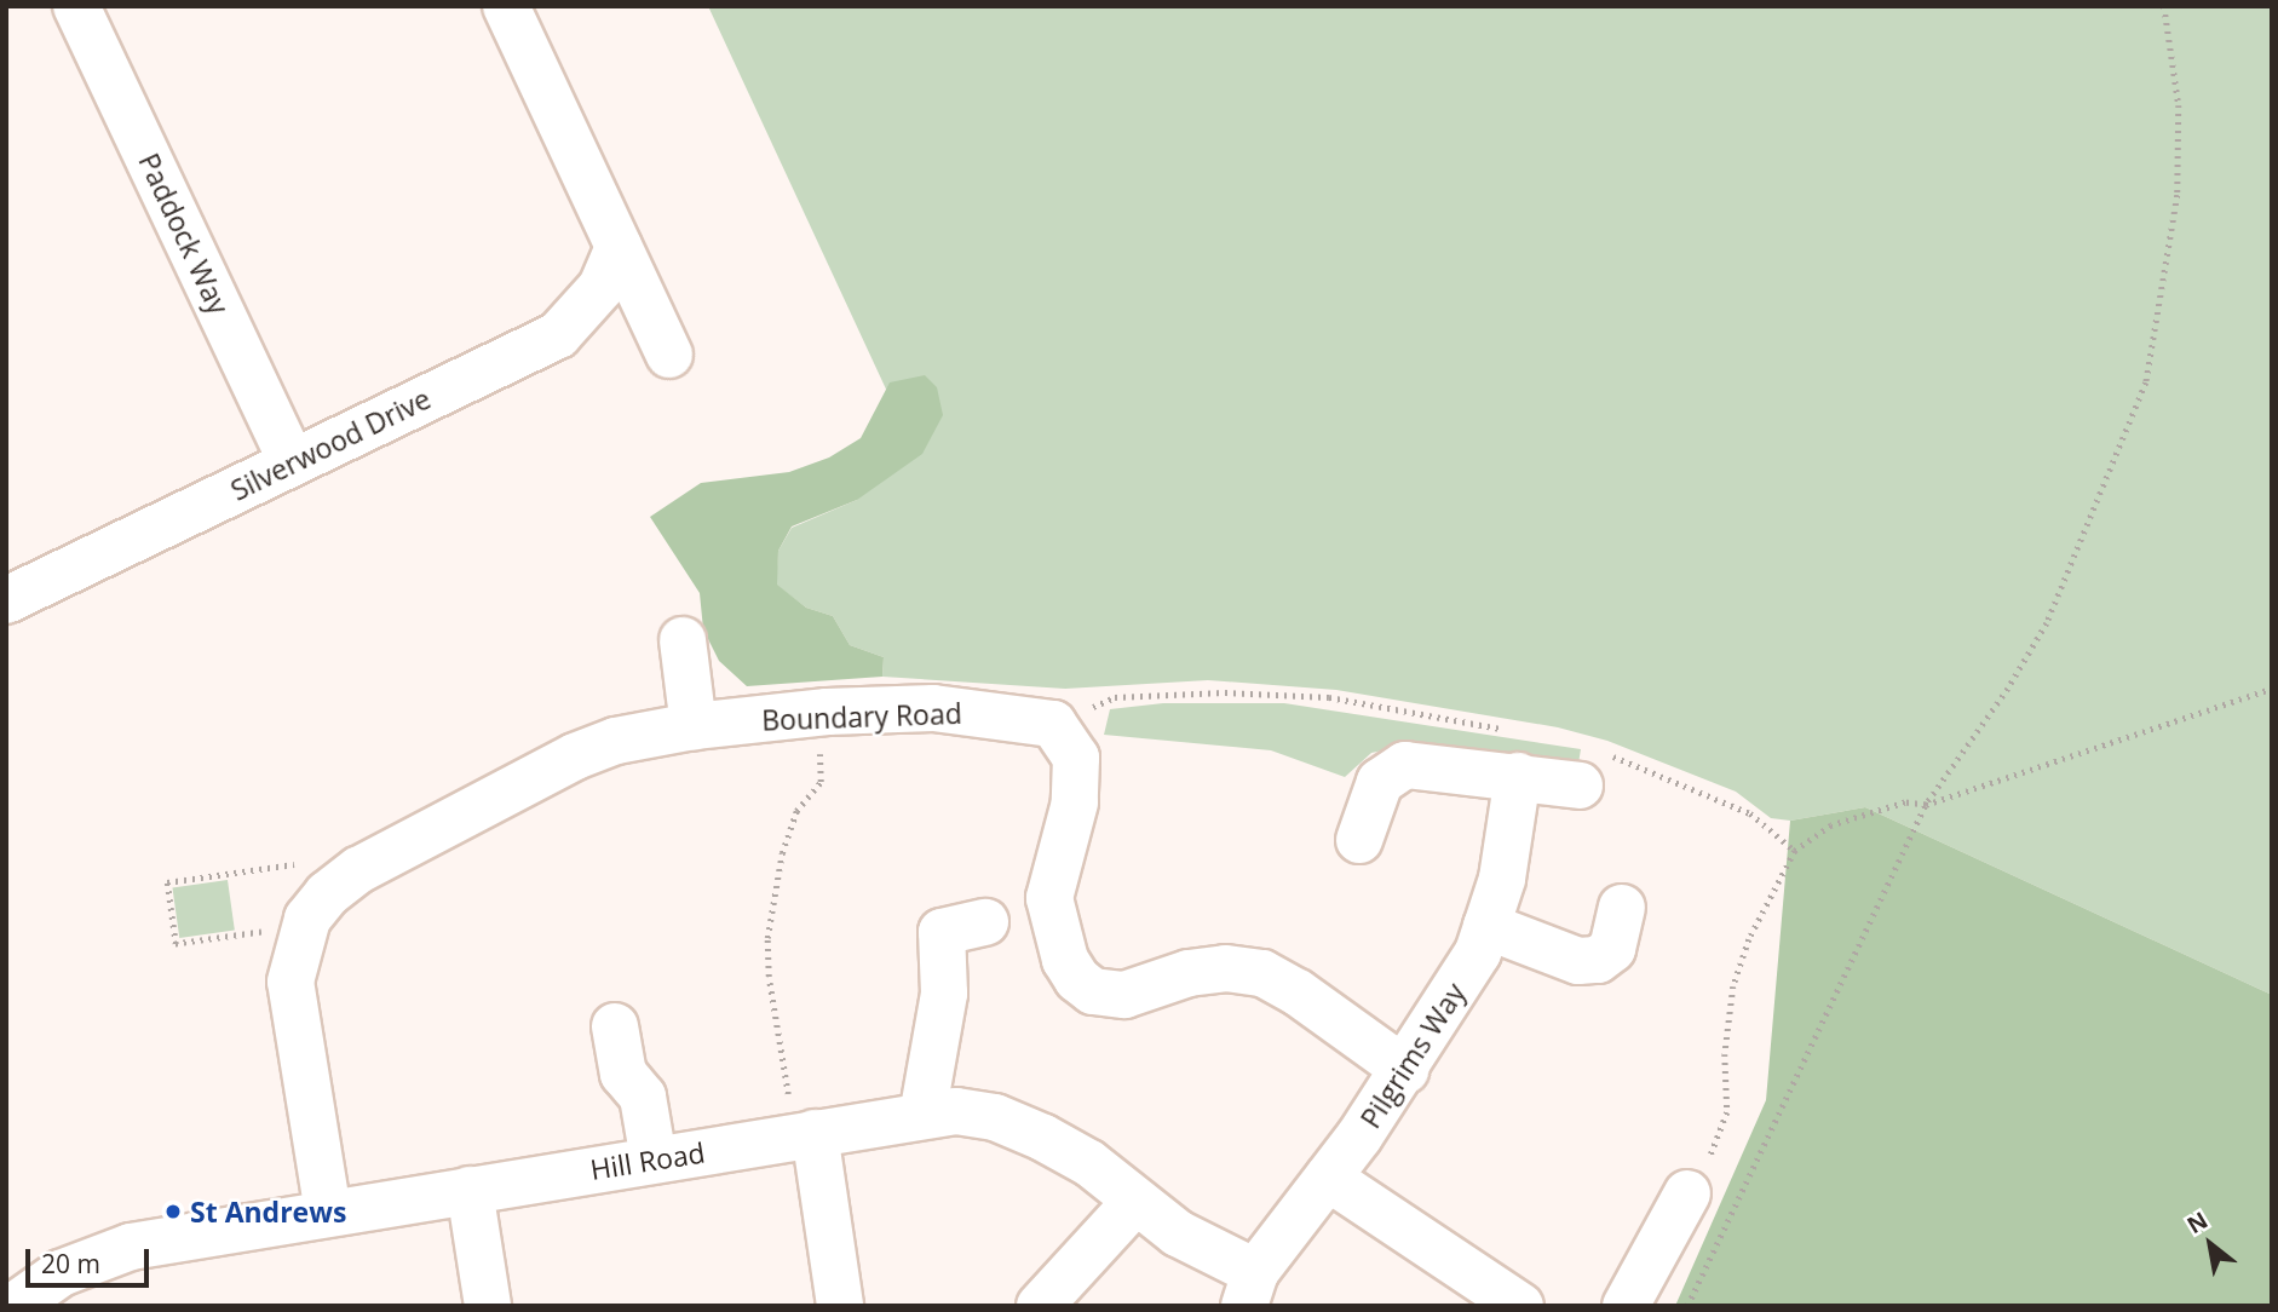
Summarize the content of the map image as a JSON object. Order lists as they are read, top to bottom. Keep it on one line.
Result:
{"streets":{"street":["Paddock Way","Silverwood Drive","Boundary Road","Pilgrims Way","Hill Road"]},"crossings":[["Paddock Way","Silverwood Drive"],["Boundary Road","Pilgrims Way"],["Boundary Road","Hill Road"],["Pilgrims Way","Hill Road"]],"places":["St Andrews"],"scale_bar":"20 m","north":"top left"}
